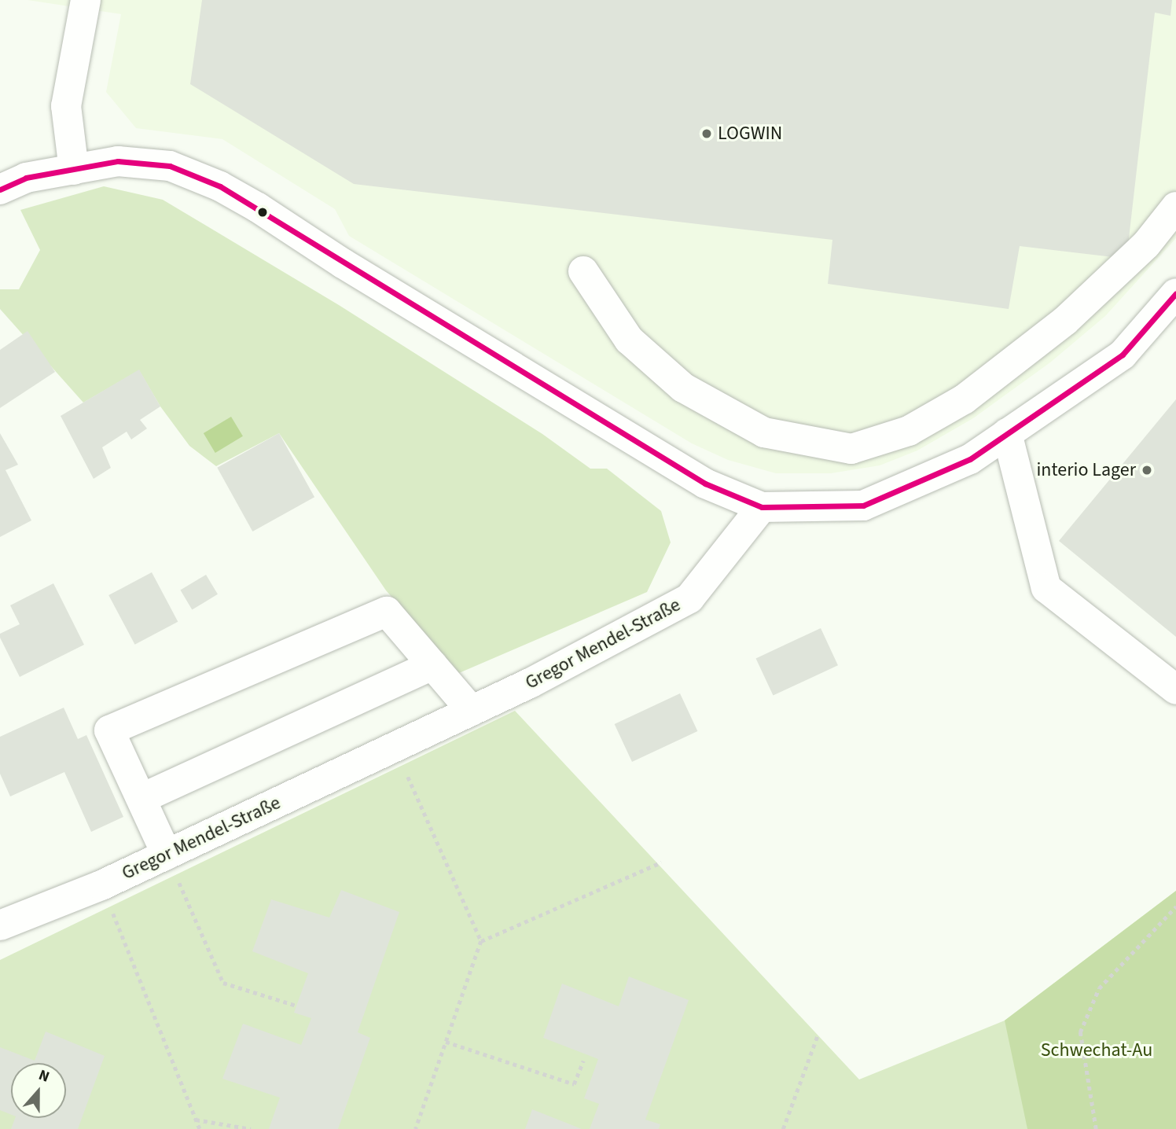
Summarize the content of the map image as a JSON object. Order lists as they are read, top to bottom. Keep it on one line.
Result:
{"streets":{"street":["Gregor Mendel-Straße"]},"parks":["Schwechat-Au"],"places":["LOGWIN","interio Lager"],"north":"top"}
